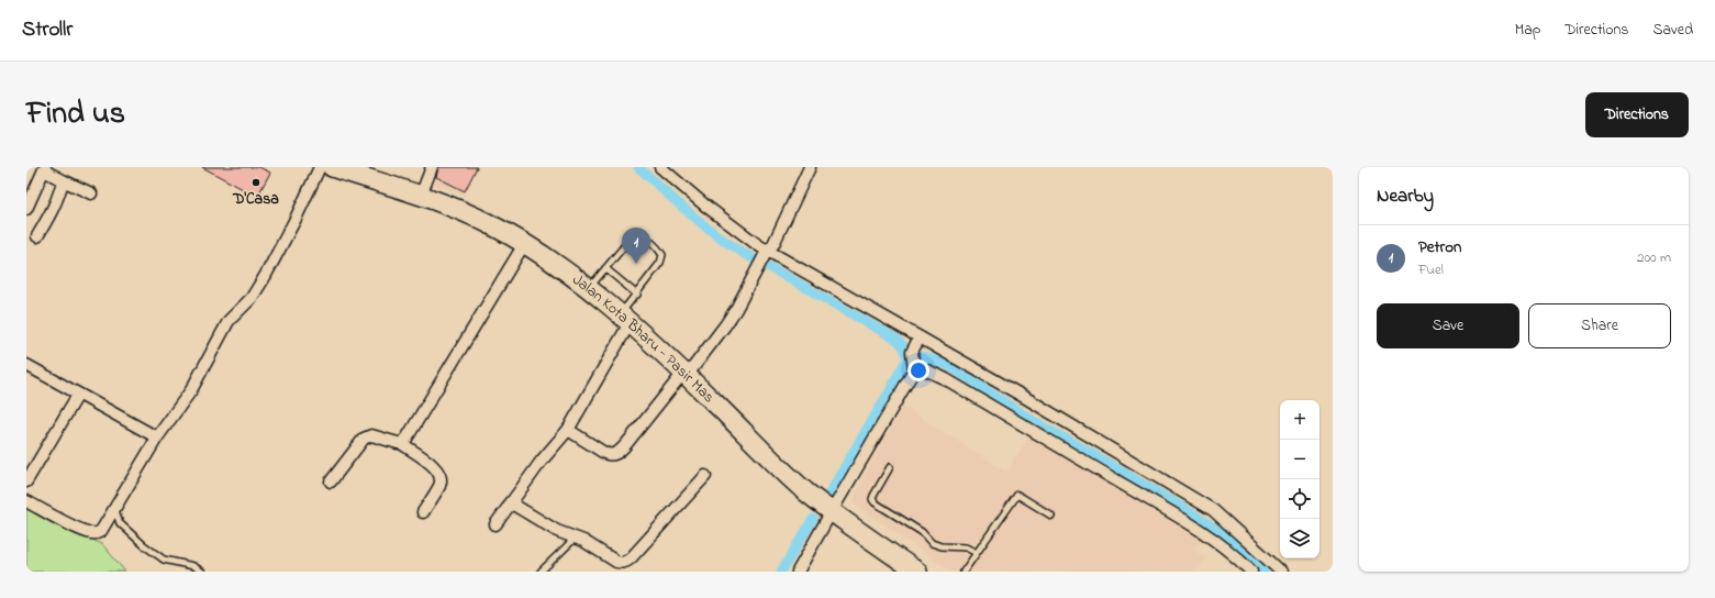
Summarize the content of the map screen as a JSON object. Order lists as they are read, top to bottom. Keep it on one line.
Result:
{"streets":{"highway":["Jalan Kota Bharu - Pasir Mas"]},"places":["D'Casa"],"page":{"header":"Strollr","nav":["Map","Directions","Saved"],"title":"Find us","buttons":["Directions",["Save","Share"]],"heading":"Nearby","list":[{"mark":"1","name":"Petron","note":"Fuel","value":"200 m"}],"pins":"1","map_buttons":["+","−"]}}
